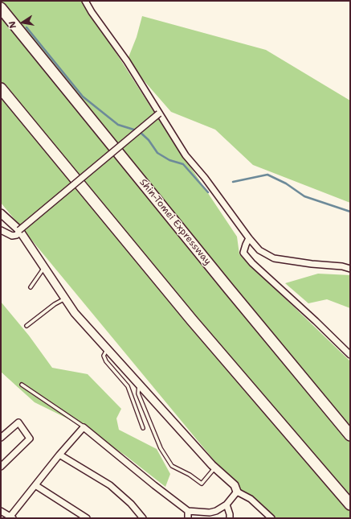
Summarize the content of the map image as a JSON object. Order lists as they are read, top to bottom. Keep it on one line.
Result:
{"streets":{"highway":["Shin-Tomei Expressway"]},"north":"left"}
